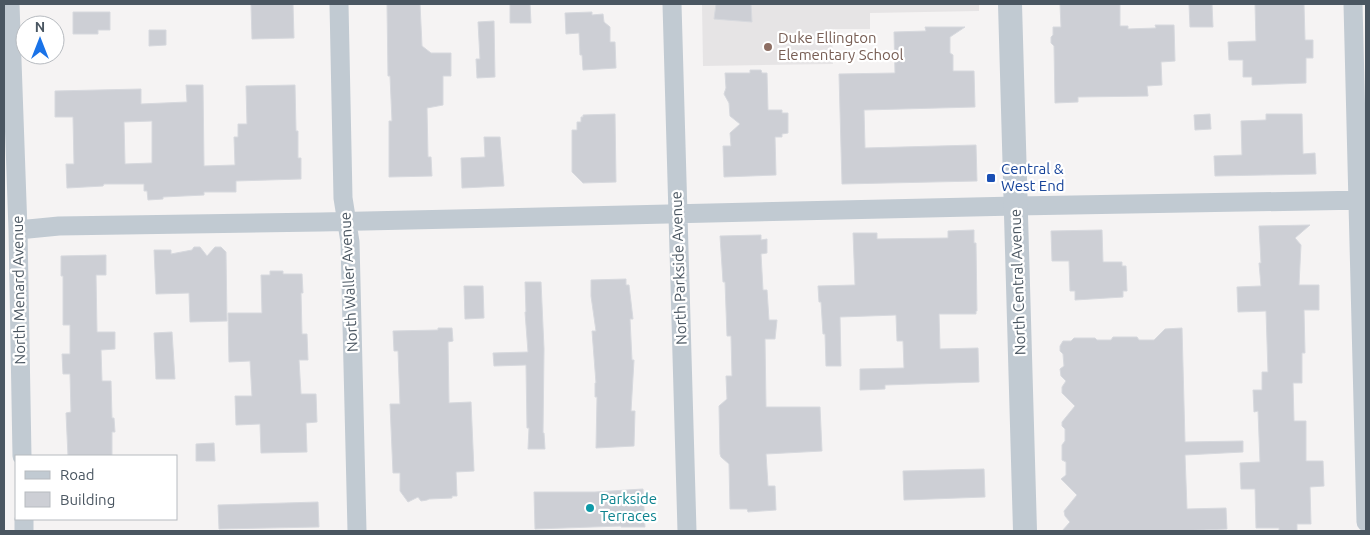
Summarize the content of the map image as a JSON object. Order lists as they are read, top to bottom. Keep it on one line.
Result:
{"streets":{"street":["North Parkside Avenue","North Waller Avenue","North Central Avenue","North Menard Avenue"]},"places":{"other":["Duke Ellington Elementary School","Parkside Terraces"],"transit":["Central & West End"]},"legend":["Road","Building"],"north":"top"}
